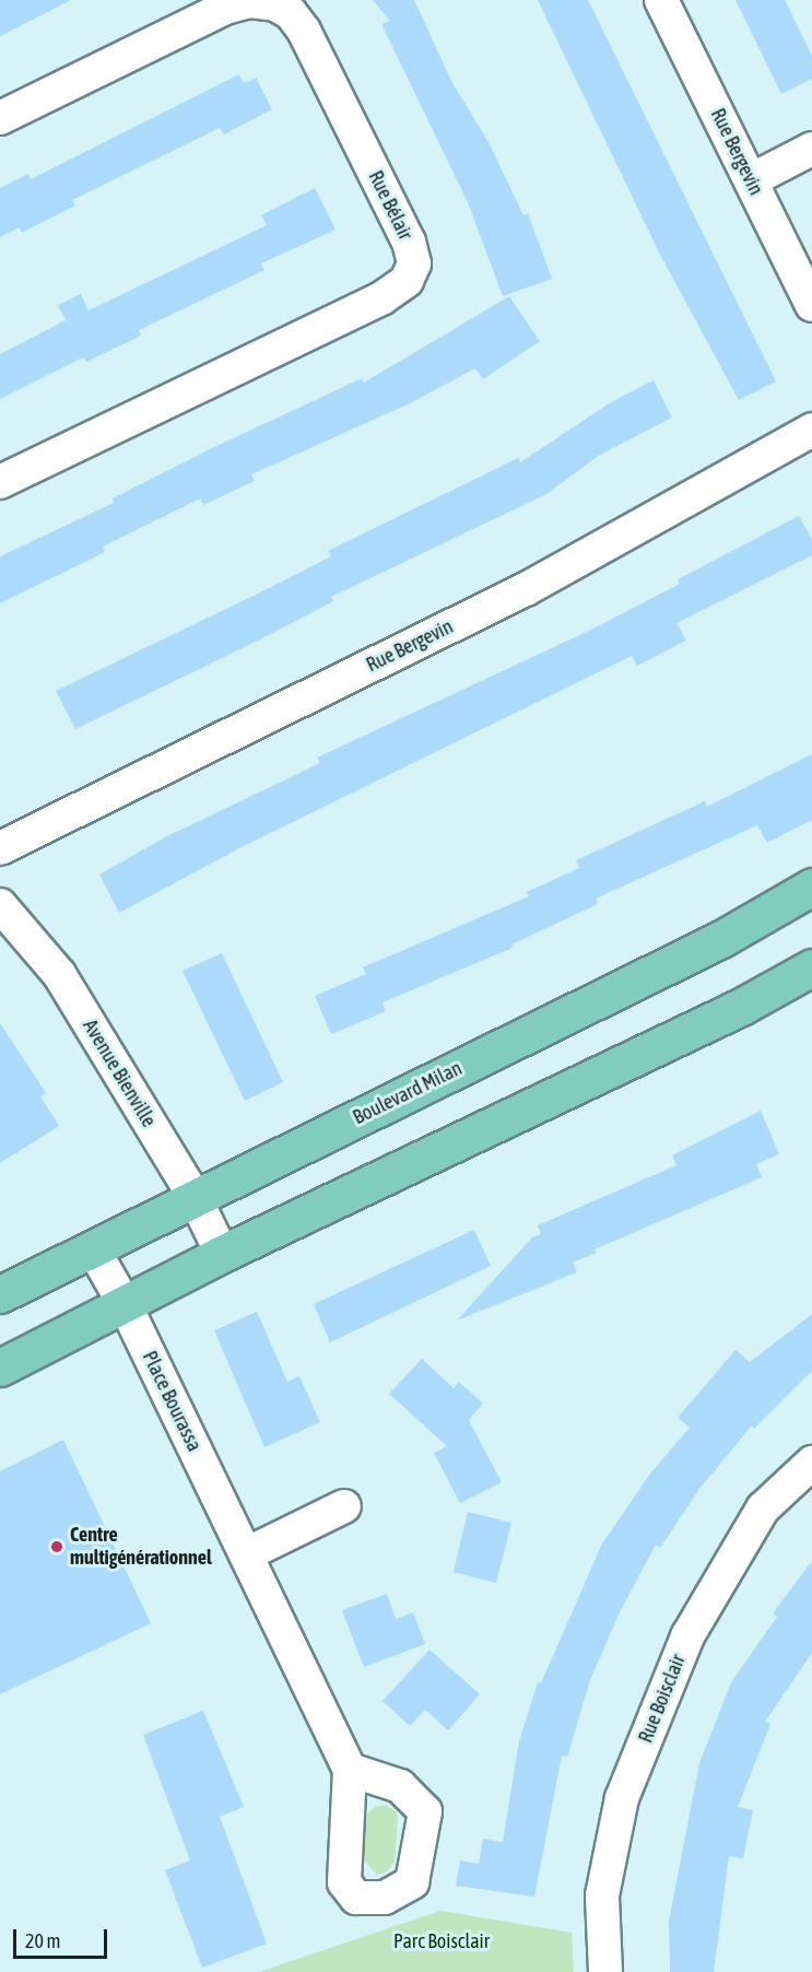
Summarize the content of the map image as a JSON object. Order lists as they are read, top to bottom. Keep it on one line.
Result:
{"streets":{"main road":["Boulevard Milan"],"street":["Rue Bergevin","Rue Bélair","Avenue Bienville","Place Bourassa","Rue Boisclair"]},"crossings":[["Avenue Bienville","Boulevard Milan"],["Boulevard Milan","Place Bourassa"]],"parks":["Parc Boisclair"],"places":["Centre multigénérationnel"],"scale_bar":"20 m"}
